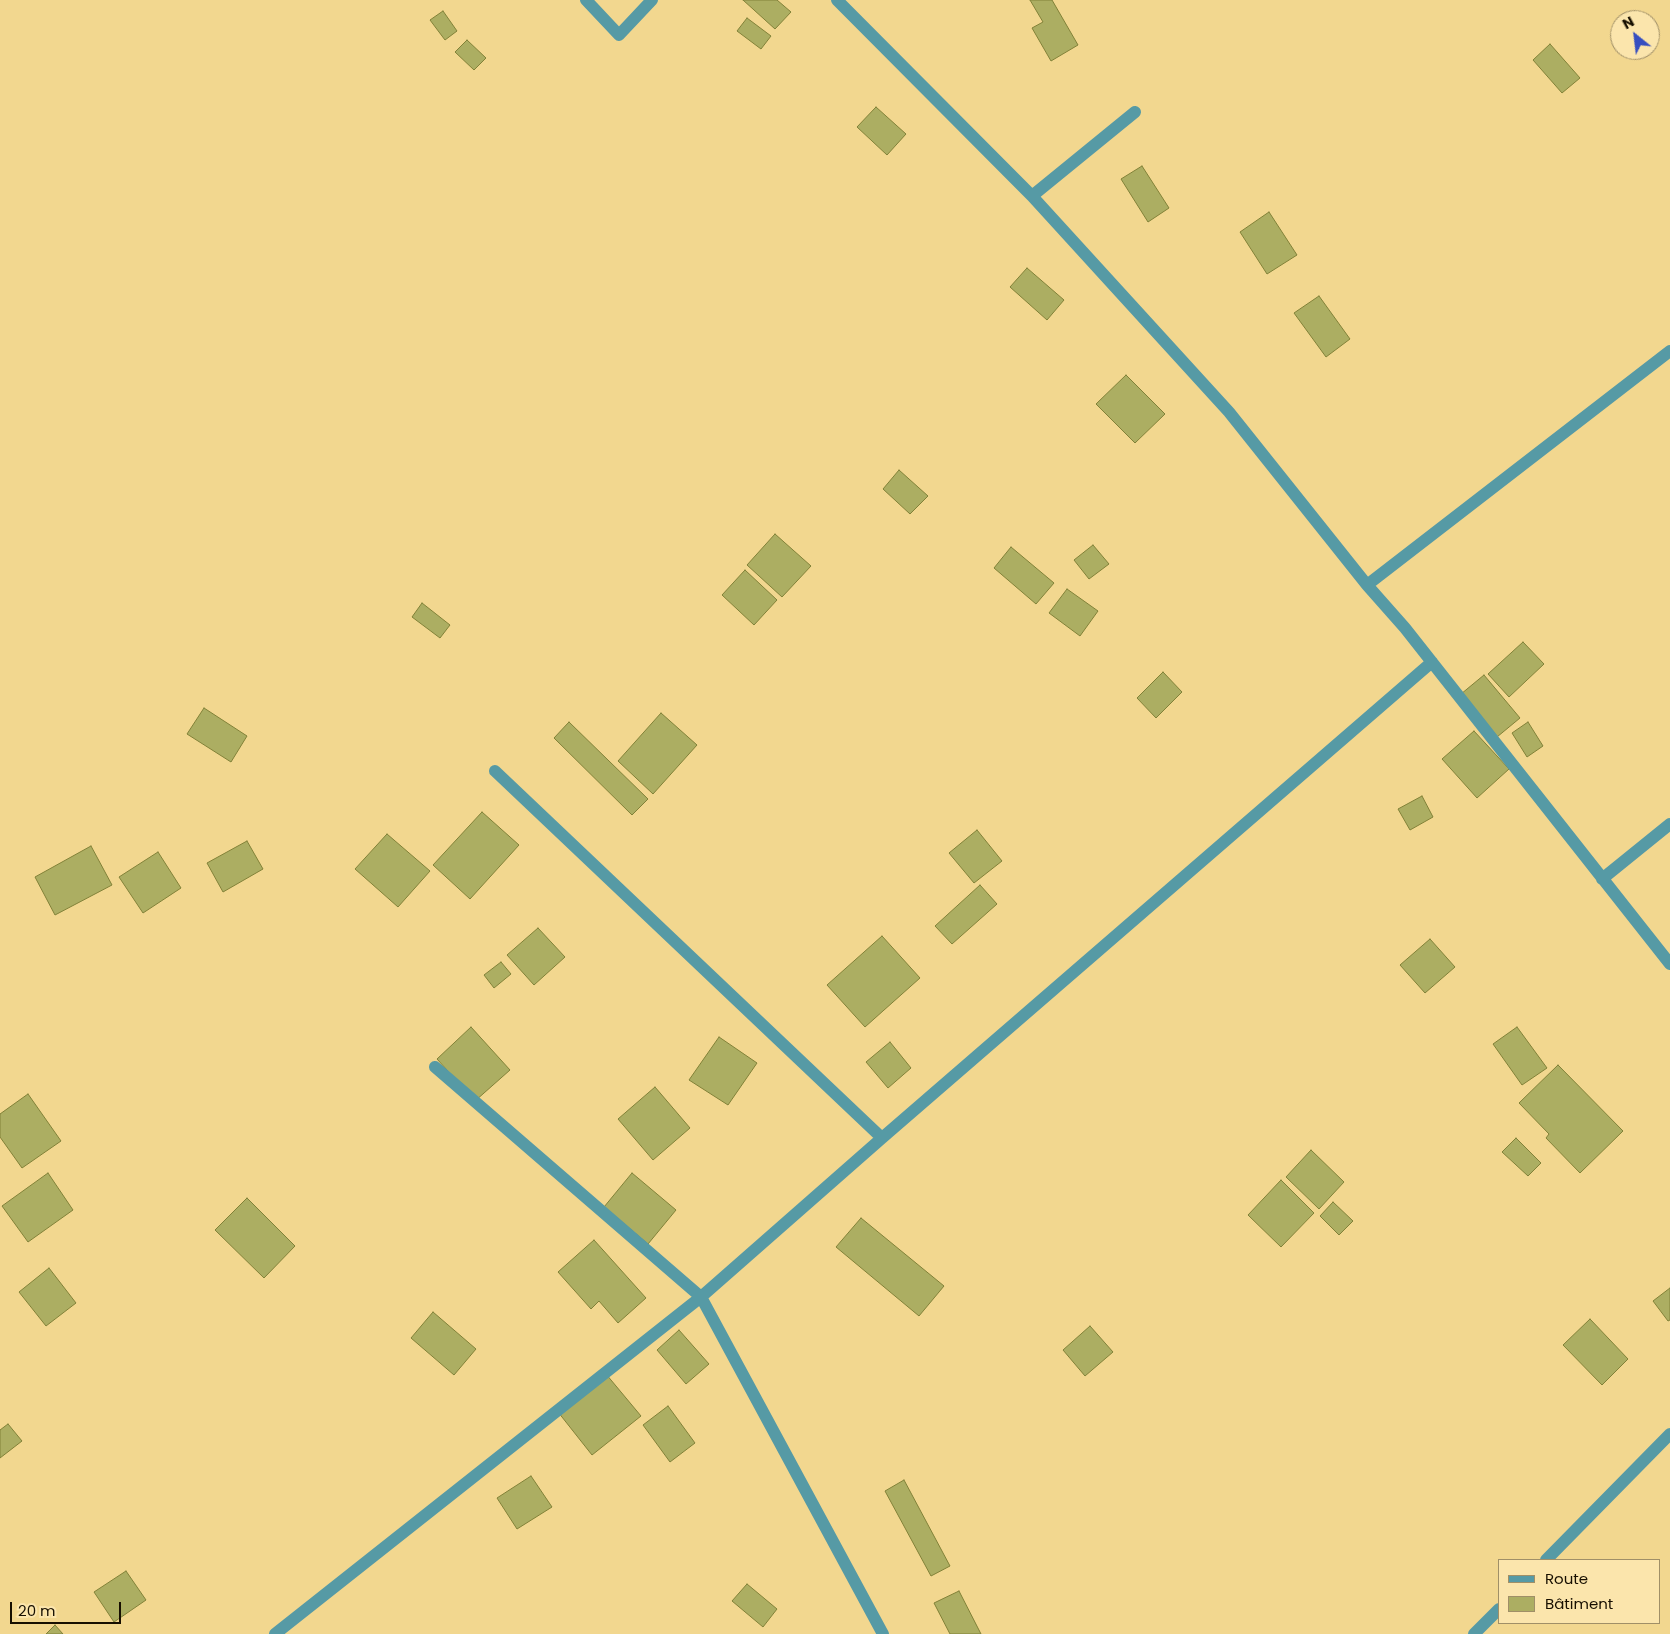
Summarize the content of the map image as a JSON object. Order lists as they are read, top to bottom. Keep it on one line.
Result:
{"legend":["Route","Bâtiment"],"scale_bar":"20 m","north":"top left"}
